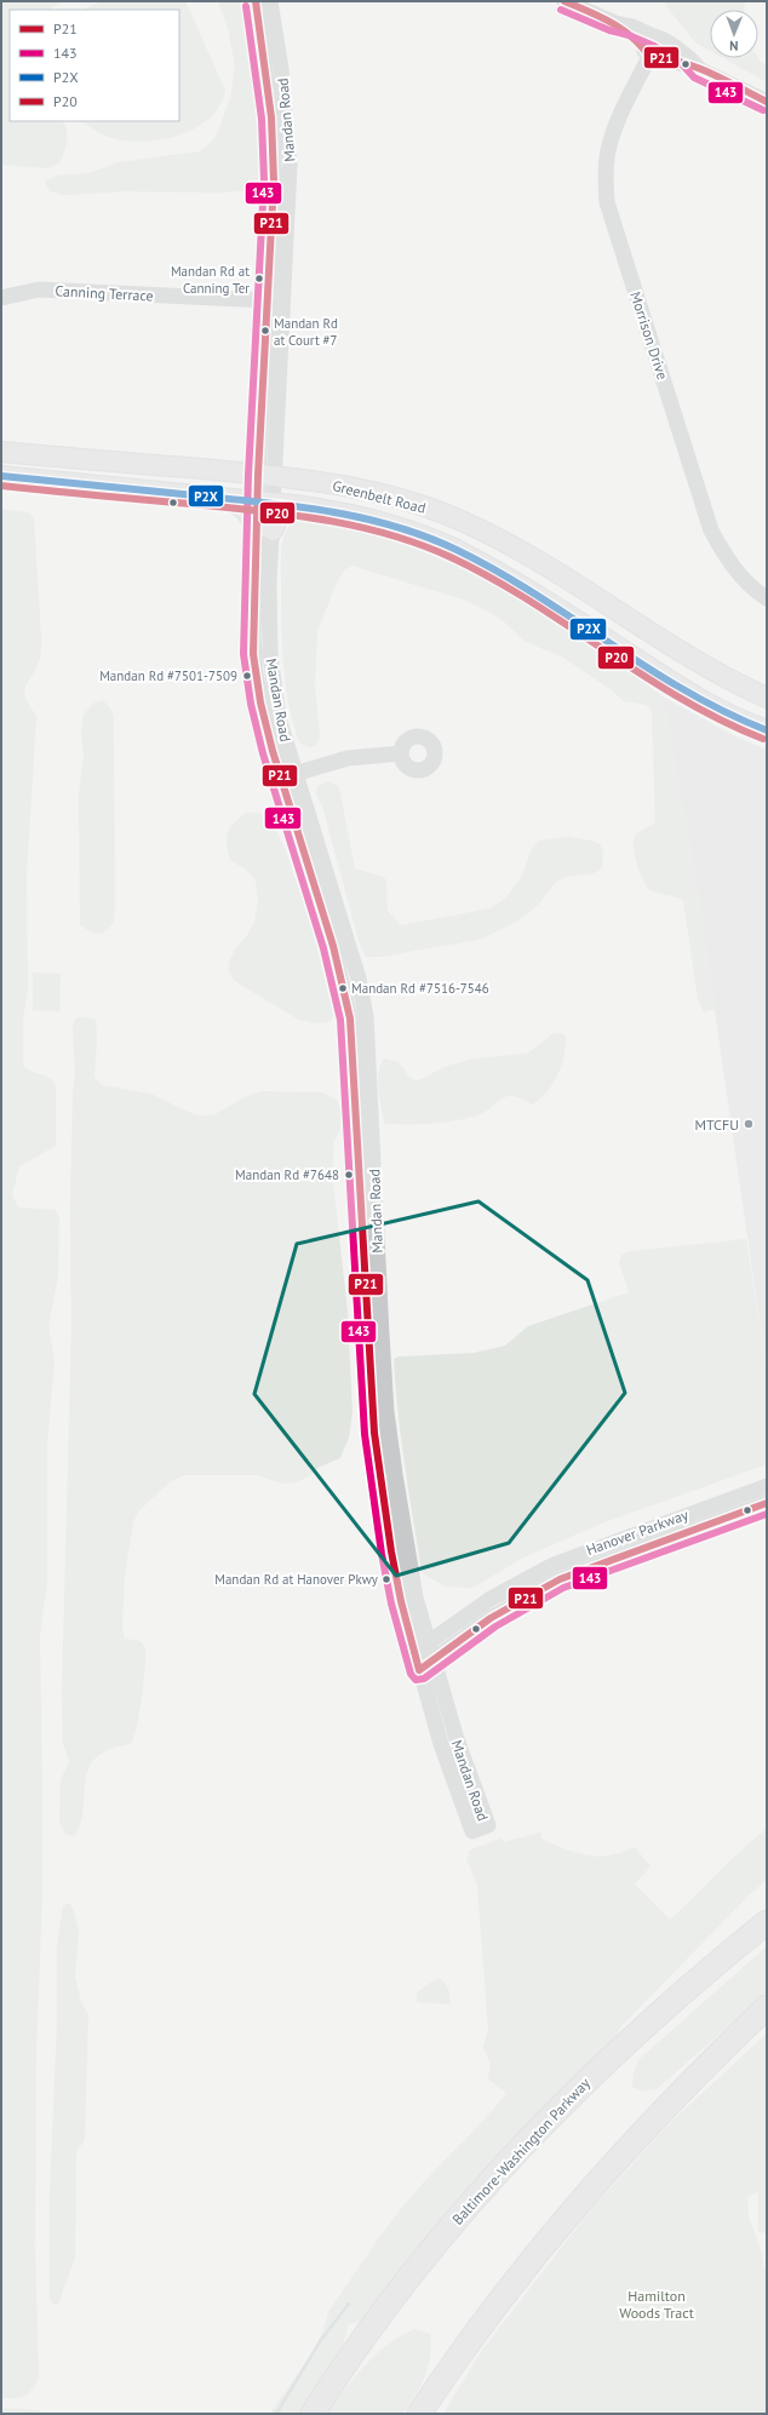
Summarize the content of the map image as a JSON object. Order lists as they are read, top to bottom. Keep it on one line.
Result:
{"streets":{"highway":["Baltimore-Washington Parkway"],"main road":["Greenbelt Road"],"street":["Mandan Road","Canning Terrace","Morrison Drive","Hanover Parkway"]},"crossings":[["Mandan Road","Canning Terrace"],["Mandan Road","Greenbelt Road"],["Mandan Road","Hanover Parkway"]],"parks":["Hamilton Woods Tract"],"places":["Mandan Rd at Canning Ter","Mandan Rd at Court #7","Mandan Rd #7501-7509","Mandan Rd #7516-7546","MTCFU","Mandan Rd #7648","Mandan Rd at Hanover Pkwy"],"lines":["transit line P21","transit line 143","transit line P2X","transit line P20"],"legend":["P21","143","P2X","P20"],"north":"bottom"}
